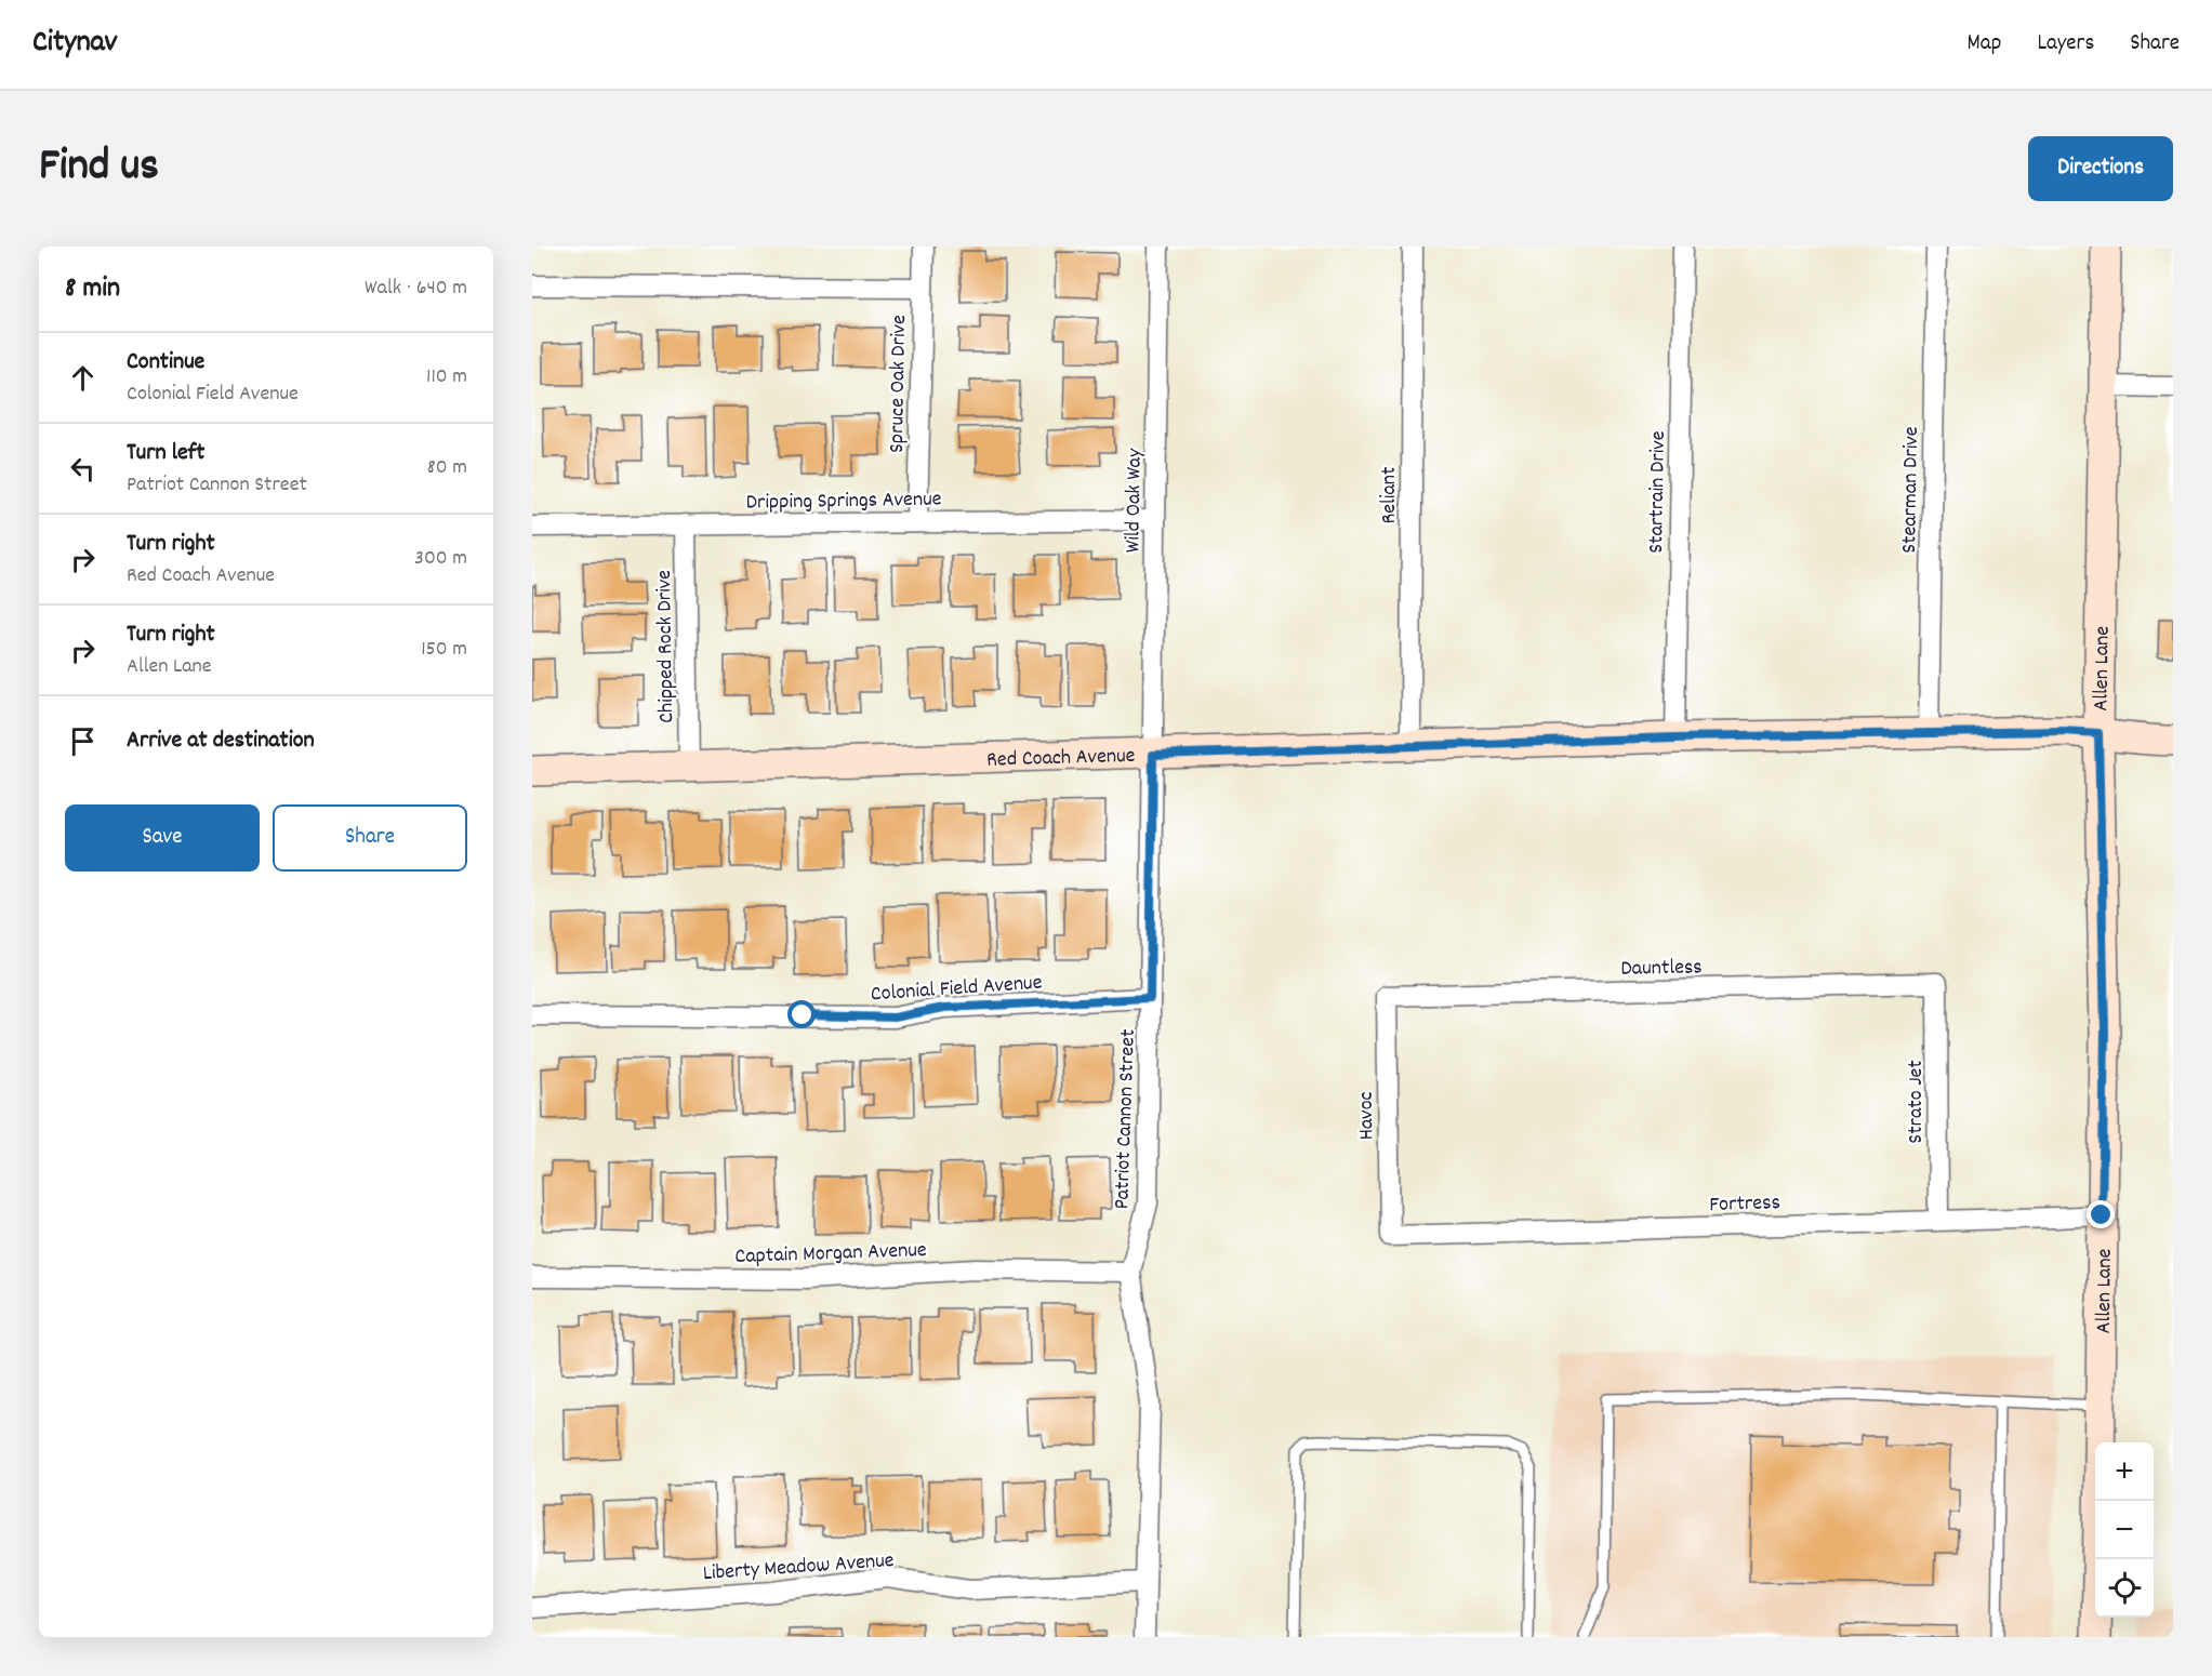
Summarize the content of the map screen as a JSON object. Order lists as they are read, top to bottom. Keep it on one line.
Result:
{"streets":{"street":["Spruce Oak Drive","Stearman Drive","Startrain Drive","Reliant","Dripping Springs Avenue","Wild Oak Way","Chipped Rock Drive","Allen Lane","Red Coach Avenue","Dauntless","Colonial Field Avenue","Strato Jet","Havoc","Patriot Cannon Street","Fortress","Captain Morgan Avenue","Liberty Meadow Avenue"]},"crossings":[["Spruce Oak Drive","Dripping Springs Avenue"],["Stearman Drive","Red Coach Avenue"],["Startrain Drive","Red Coach Avenue"],["Reliant","Red Coach Avenue"],["Dripping Springs Avenue","Wild Oak Way"],["Dripping Springs Avenue","Chipped Rock Drive"],["Wild Oak Way","Red Coach Avenue"],["Wild Oak Way","Patriot Cannon Street"],["Chipped Rock Drive","Red Coach Avenue"],["Allen Lane","Red Coach Avenue"],["Allen Lane","Fortress"],["Red Coach Avenue","Patriot Cannon Street"],["Dauntless","Strato Jet"],["Dauntless","Havoc"],["Colonial Field Avenue","Patriot Cannon Street"],["Strato Jet","Fortress"],["Havoc","Fortress"],["Patriot Cannon Street","Captain Morgan Avenue"],["Patriot Cannon Street","Liberty Meadow Avenue"]],"page":{"header":"Citynav","nav":["Map","Layers","Share"],"title":"Find us","buttons":["Directions",["Save","Share"]],"heading":["8 min","Walk · 640 m"],"list":[["Continue","Colonial Field Avenue","110 m"],["Turn left","Patriot Cannon Street","80 m"],["Turn right","Red Coach Avenue","300 m"],["Turn right","Allen Lane","150 m"],"Arrive at destination"],"map_buttons":["+","−"]}}
